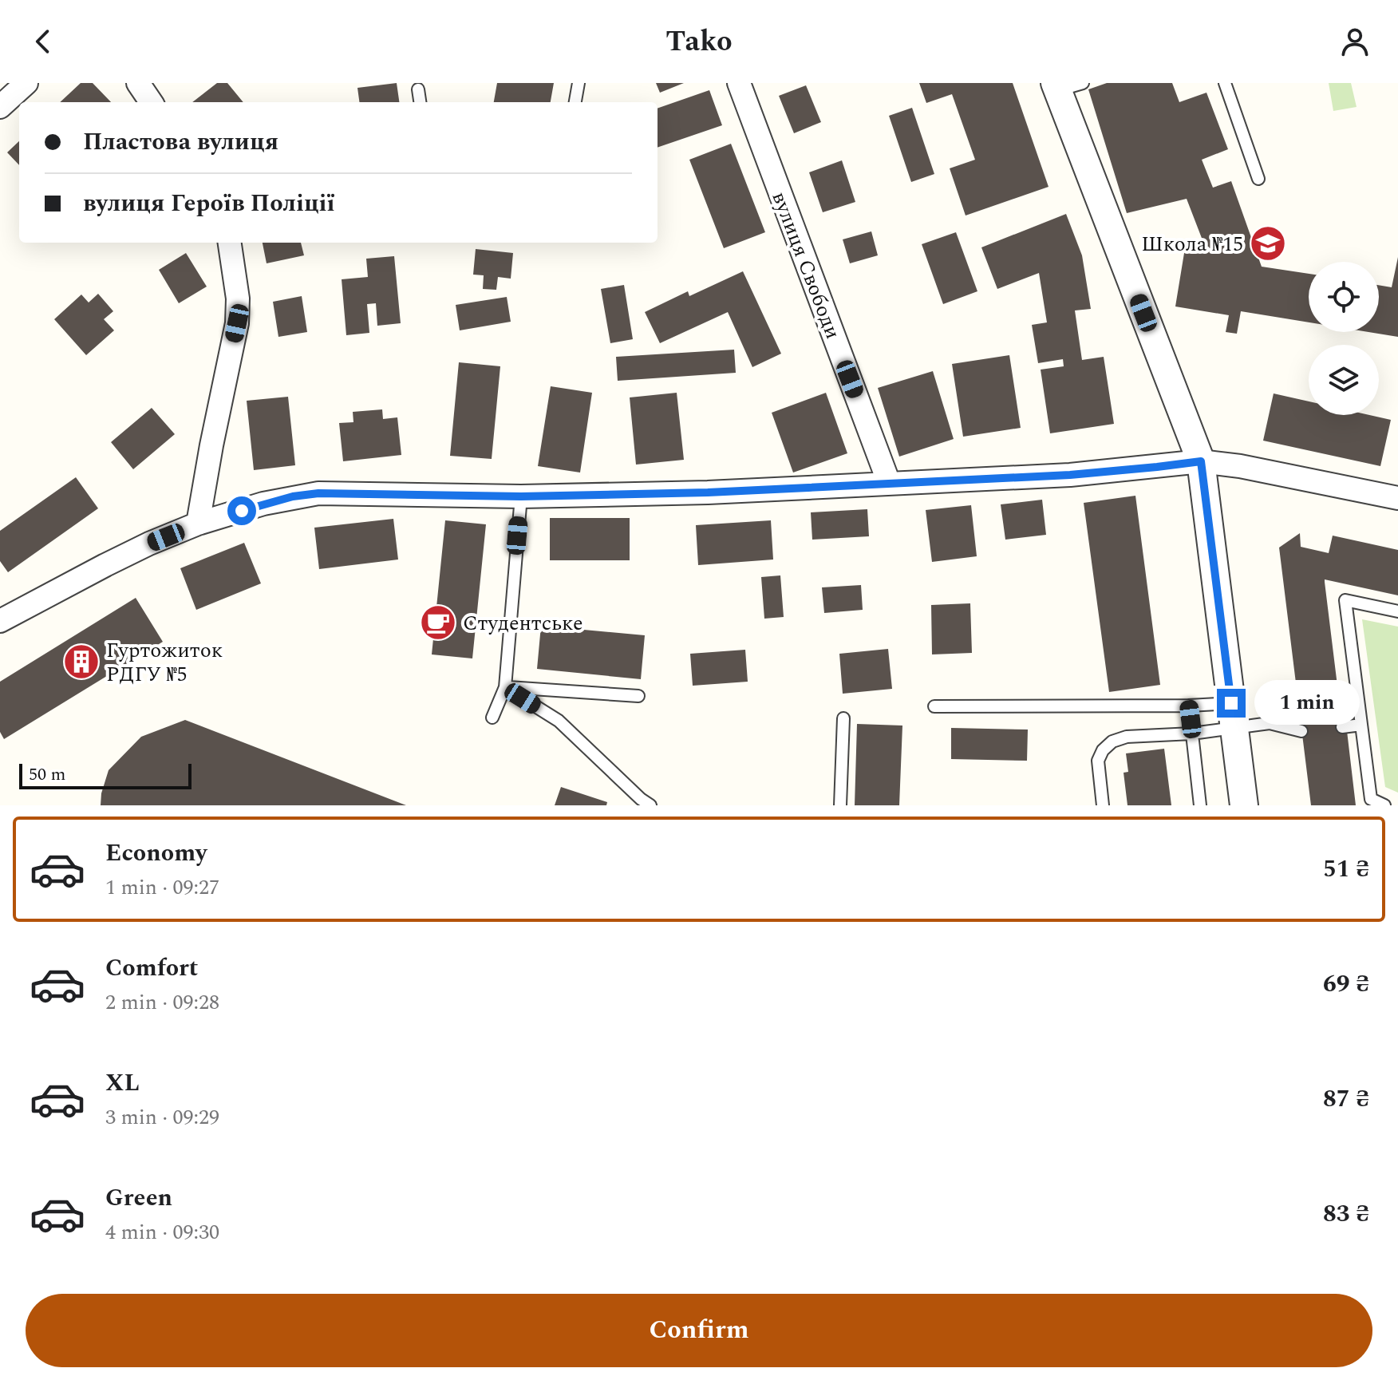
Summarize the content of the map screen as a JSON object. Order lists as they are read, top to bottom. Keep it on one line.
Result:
{"streets":{"street":["вулиця Свободи"]},"places":{"school or university":["Школа №15"],"cafe":["Студентське"],"building":["Гуртожиток РДГУ №5"]},"scale_bar":"50 m","page":{"header":"Tako","banner":["Пластова вулиця","вулиця Героїв Поліції"],"bubble":"1 min","scale":"50 m","list":[{"name":"Economy","note":"1 min · 09:27","value":"51 ₴"},{"name":"Comfort","note":"2 min · 09:28","value":"69 ₴"},{"name":"XL","note":"3 min · 09:29","value":"87 ₴"},{"name":"Green","note":"4 min · 09:30","value":"83 ₴"}],"buttons":"Confirm"}}
